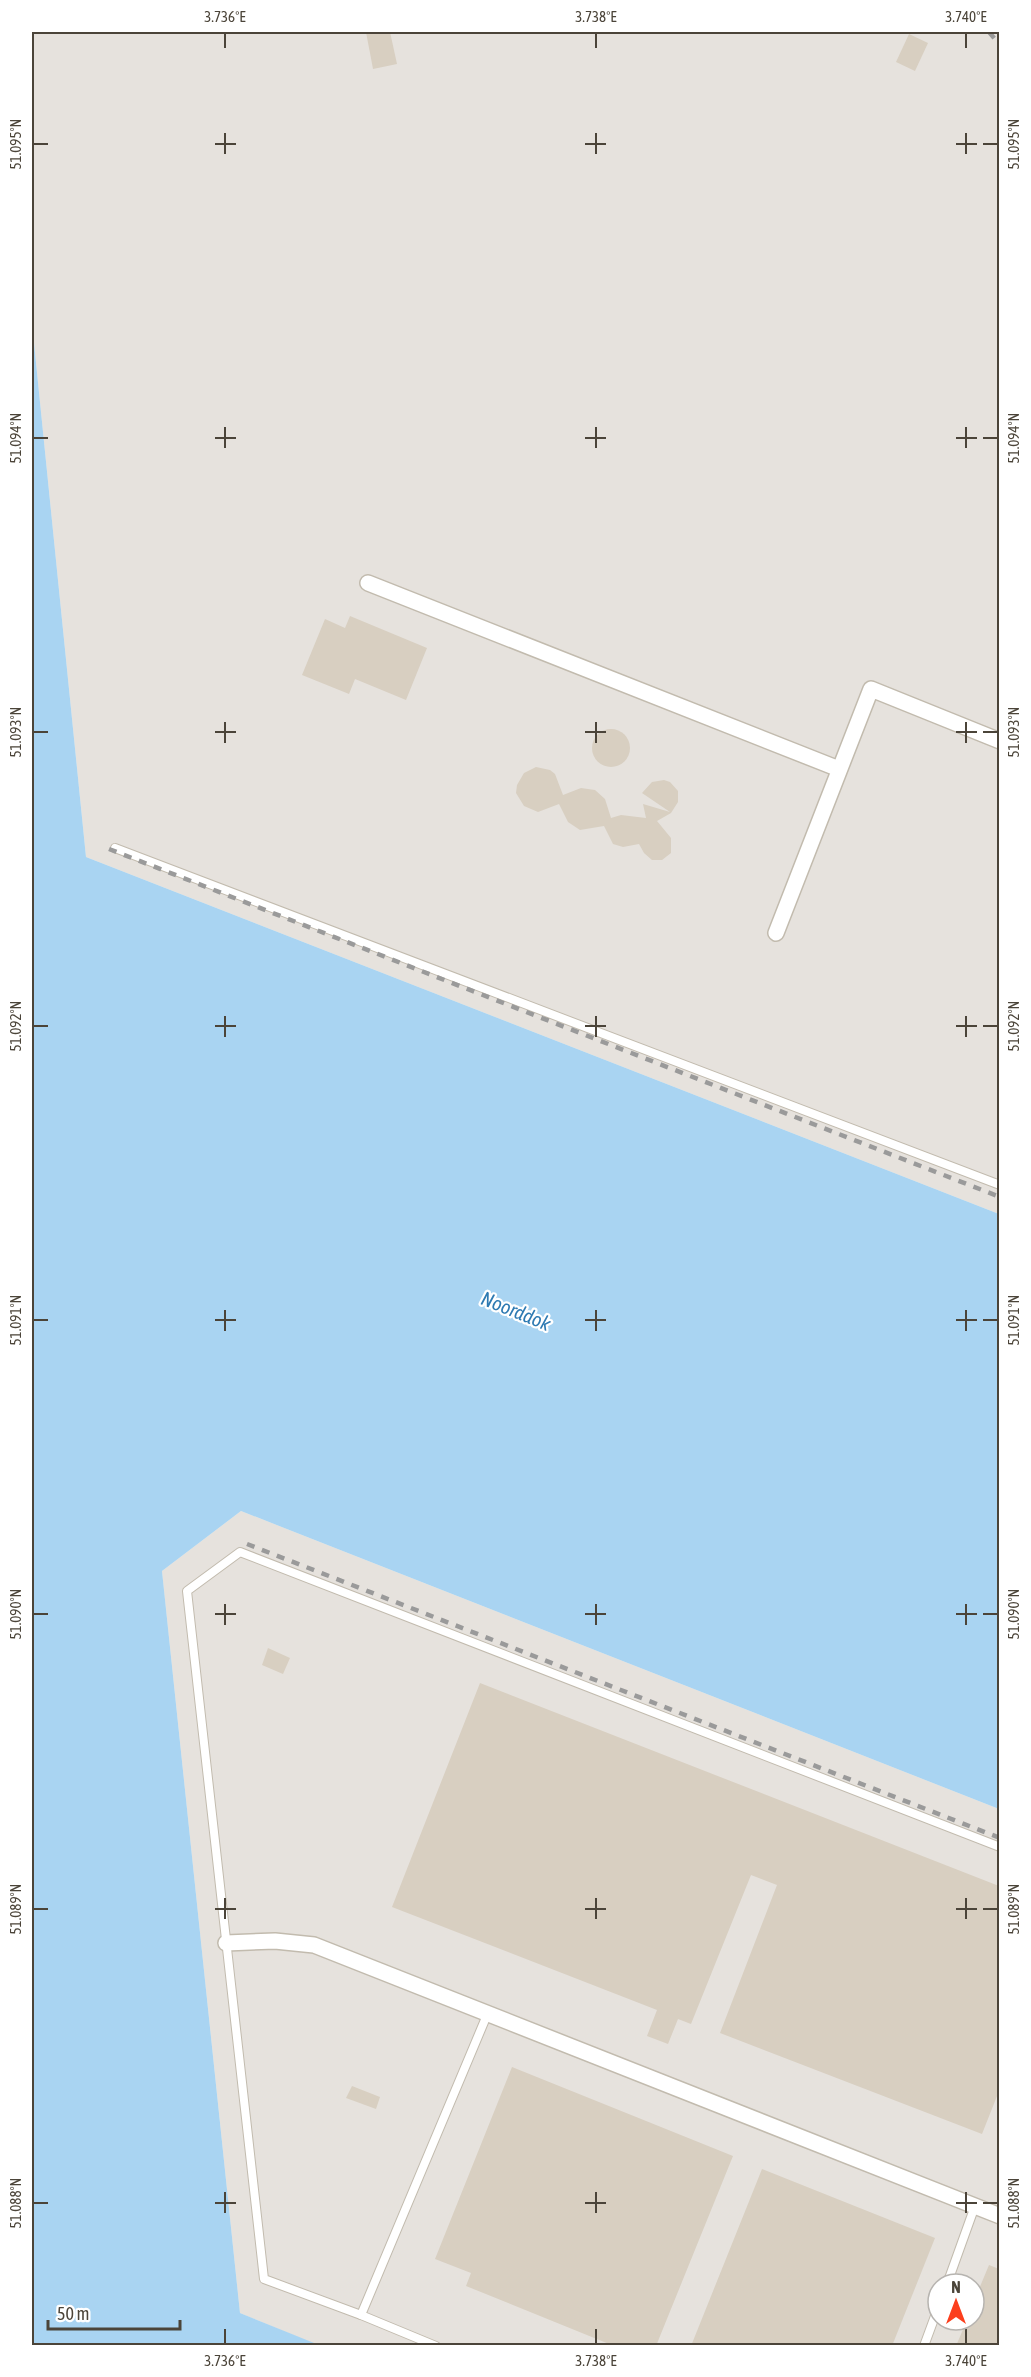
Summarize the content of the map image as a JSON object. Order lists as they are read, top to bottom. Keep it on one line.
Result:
{"water":["Noorddok"],"scale_bar":"50 m","north":"top","coordinates":["3.736°E","3.738°E","3.740°E","51.095°N","51.094°N","51.093°N","51.092°N","51.091°N","51.090°N","51.089°N","51.088°N"]}
